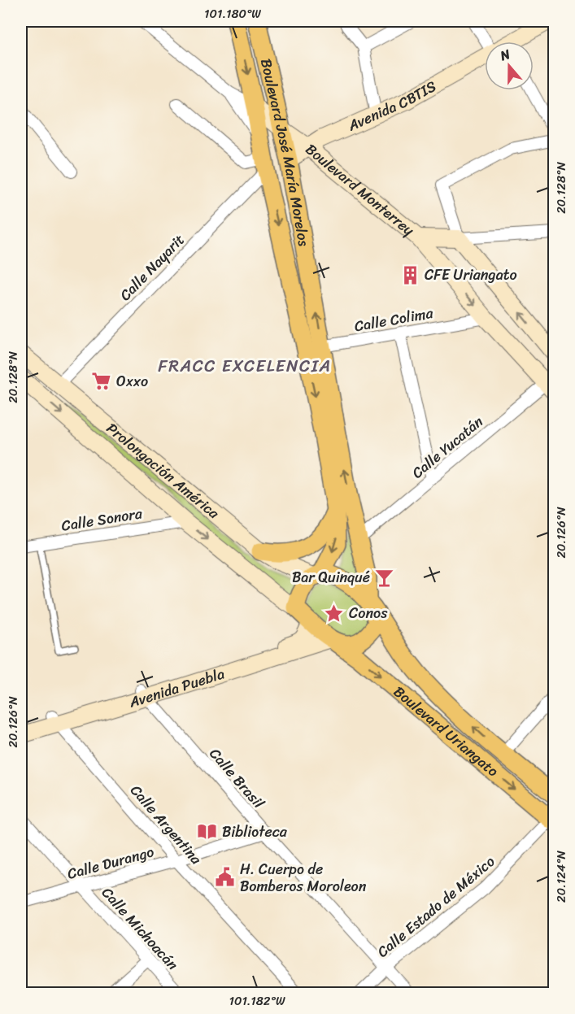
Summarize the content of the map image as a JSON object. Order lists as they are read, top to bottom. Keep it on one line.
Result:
{"streets":{"main road":["Boulevard José María Morelos","Boulevard Uriangato"],"street":["Avenida CBTIS","Boulevard Monterrey","Calle Nayarit","Calle Colima","Calle Yucatán","Prolongación América","Calle Sonora","Avenida Puebla","Calle Brasil","Calle Argentina","Calle Durango","Calle Estado de México","Calle Michoacán"]},"crossings":[["Avenida CBTIS","Boulevard José María Morelos"],["Avenida CBTIS","Boulevard Monterrey"],["Boulevard José María Morelos","Boulevard Monterrey"],["Boulevard José María Morelos","Calle Nayarit"],["Boulevard José María Morelos","Calle Colima"],["Boulevard José María Morelos","Calle Yucatán"],["Boulevard José María Morelos","Prolongación América"],["Boulevard José María Morelos","Avenida Puebla"],["Boulevard José María Morelos","Boulevard Uriangato"],["Boulevard Monterrey","Calle Colima"],["Boulevard Monterrey","Calle Yucatán"],["Calle Nayarit","Prolongación América"],["Prolongación América","Calle Sonora"],["Prolongación América","Avenida Puebla"],["Prolongación América","Boulevard Uriangato"],["Avenida Puebla","Boulevard Uriangato"],["Avenida Puebla","Calle Brasil"],["Avenida Puebla","Calle Argentina"],["Boulevard Uriangato","Calle Estado de México"],["Calle Brasil","Calle Durango"],["Calle Brasil","Calle Estado de México"],["Calle Argentina","Calle Durango"],["Calle Durango","Calle Michoacán"]],"districts":["FRACC EXCELENCIA"],"places":{"building":["CFE Uriangato"],"supermarket":["Oxxo"],"bar":["Bar Quinqué"],"place":["Conos"],"library":["Biblioteca"],"public building":["H. Cuerpo de Bomberos Moroleon"]},"north":"top","coordinates":["101.180°W","20.128°N","20.126°N","20.124°N","101.182°W"]}
